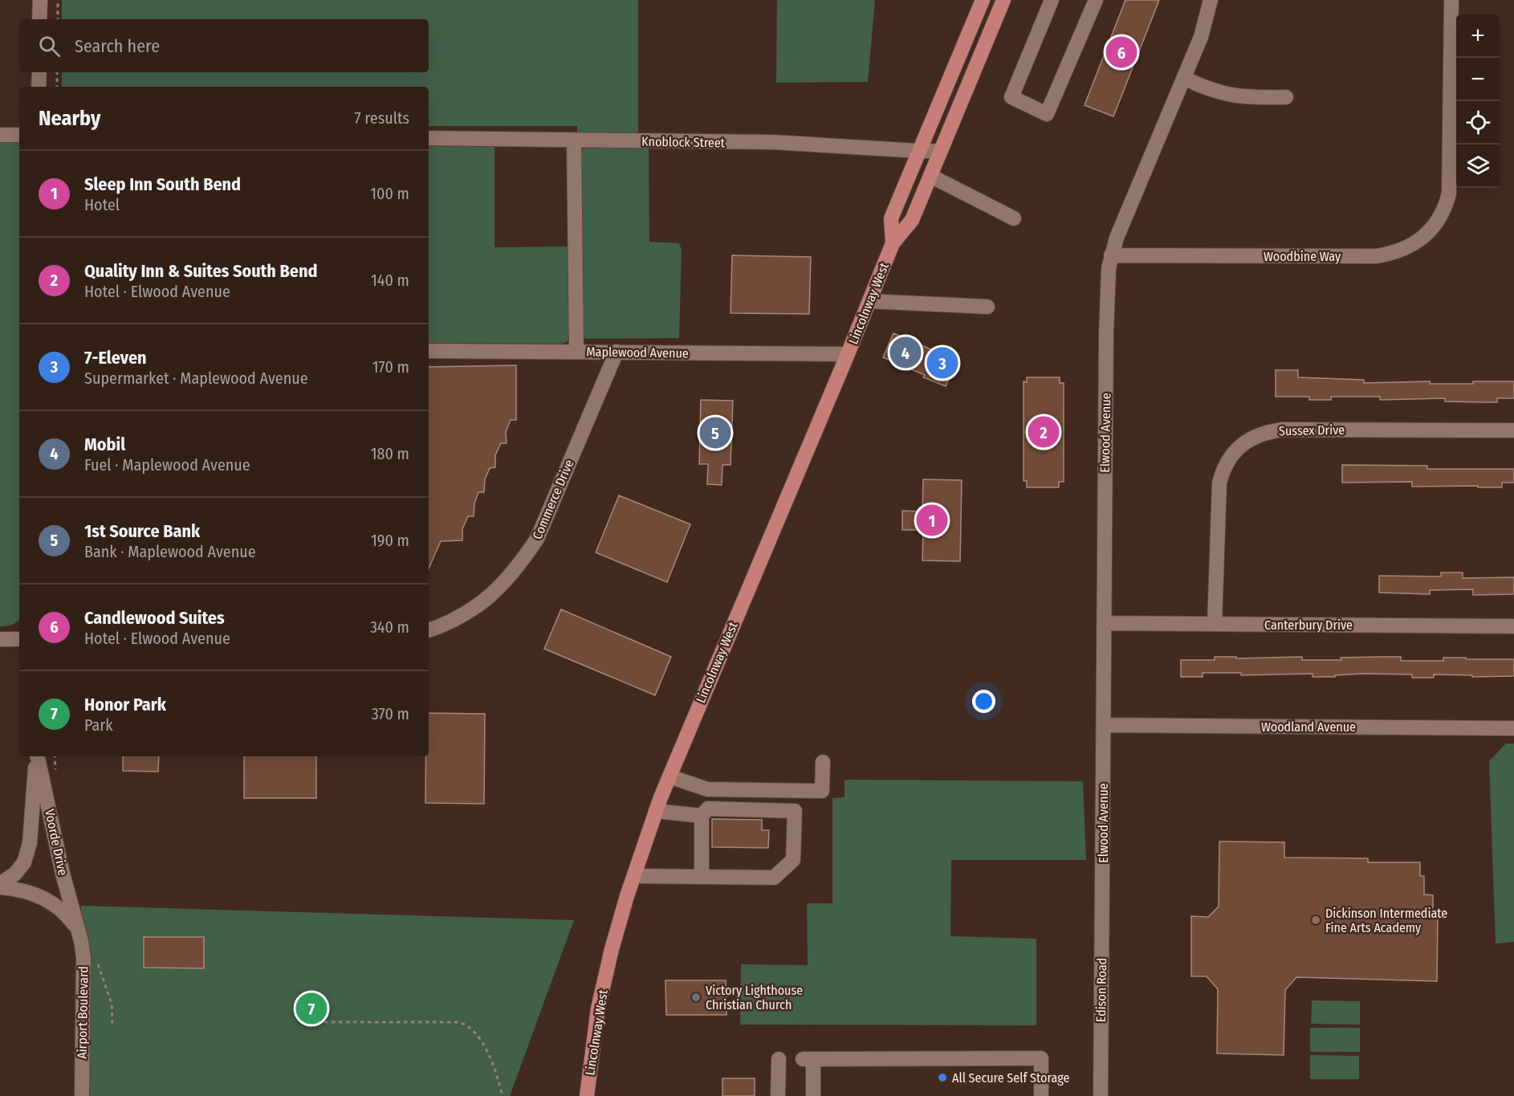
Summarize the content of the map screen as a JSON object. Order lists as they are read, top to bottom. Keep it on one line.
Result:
{"streets":{"main road":["Lincolnway West"],"street":["Knoblock Street","Woodbine Way","Maplewood Avenue","Sussex Drive","Elwood Avenue","Commerce Drive","Canterbury Drive","Woodland Avenue","Voorde Drive","Edison Road","Airport Boulevard"]},"crossings":[["Knoblock Street","Lincolnway West"],["Woodbine Way","Elwood Avenue"],["Lincolnway West","Maplewood Avenue"],["Maplewood Avenue","Commerce Drive"],["Sussex Drive","Canterbury Drive"],["Elwood Avenue","Canterbury Drive"],["Elwood Avenue","Woodland Avenue"],["Elwood Avenue","Edison Road"],["Voorde Drive","Airport Boulevard"]],"places":["Dickinson Intermediate Fine Arts Academy","Victory Lighthouse Christian Church","All Secure Self Storage"],"page":{"map_buttons":["+","−"],"search":"Search here","pins":["6","4","3","2","5","1","7"],"heading":["Nearby","7 results"],"list":[{"mark":"1","name":"Sleep Inn South Bend","note":"Hotel","value":"100 m"},{"mark":"2","name":"Quality Inn & Suites South Bend","note":"Hotel · Elwood Avenue","value":"140 m"},{"mark":"3","name":"7-Eleven","note":"Supermarket · Maplewood Avenue","value":"170 m"},{"mark":"4","name":"Mobil","note":"Fuel · Maplewood Avenue","value":"180 m"},{"mark":"5","name":"1st Source Bank","note":"Bank · Maplewood Avenue","value":"190 m"},{"mark":"6","name":"Candlewood Suites","note":"Hotel · Elwood Avenue","value":"340 m"},{"mark":"7","name":"Honor Park","note":"Park","value":"370 m"}]}}
